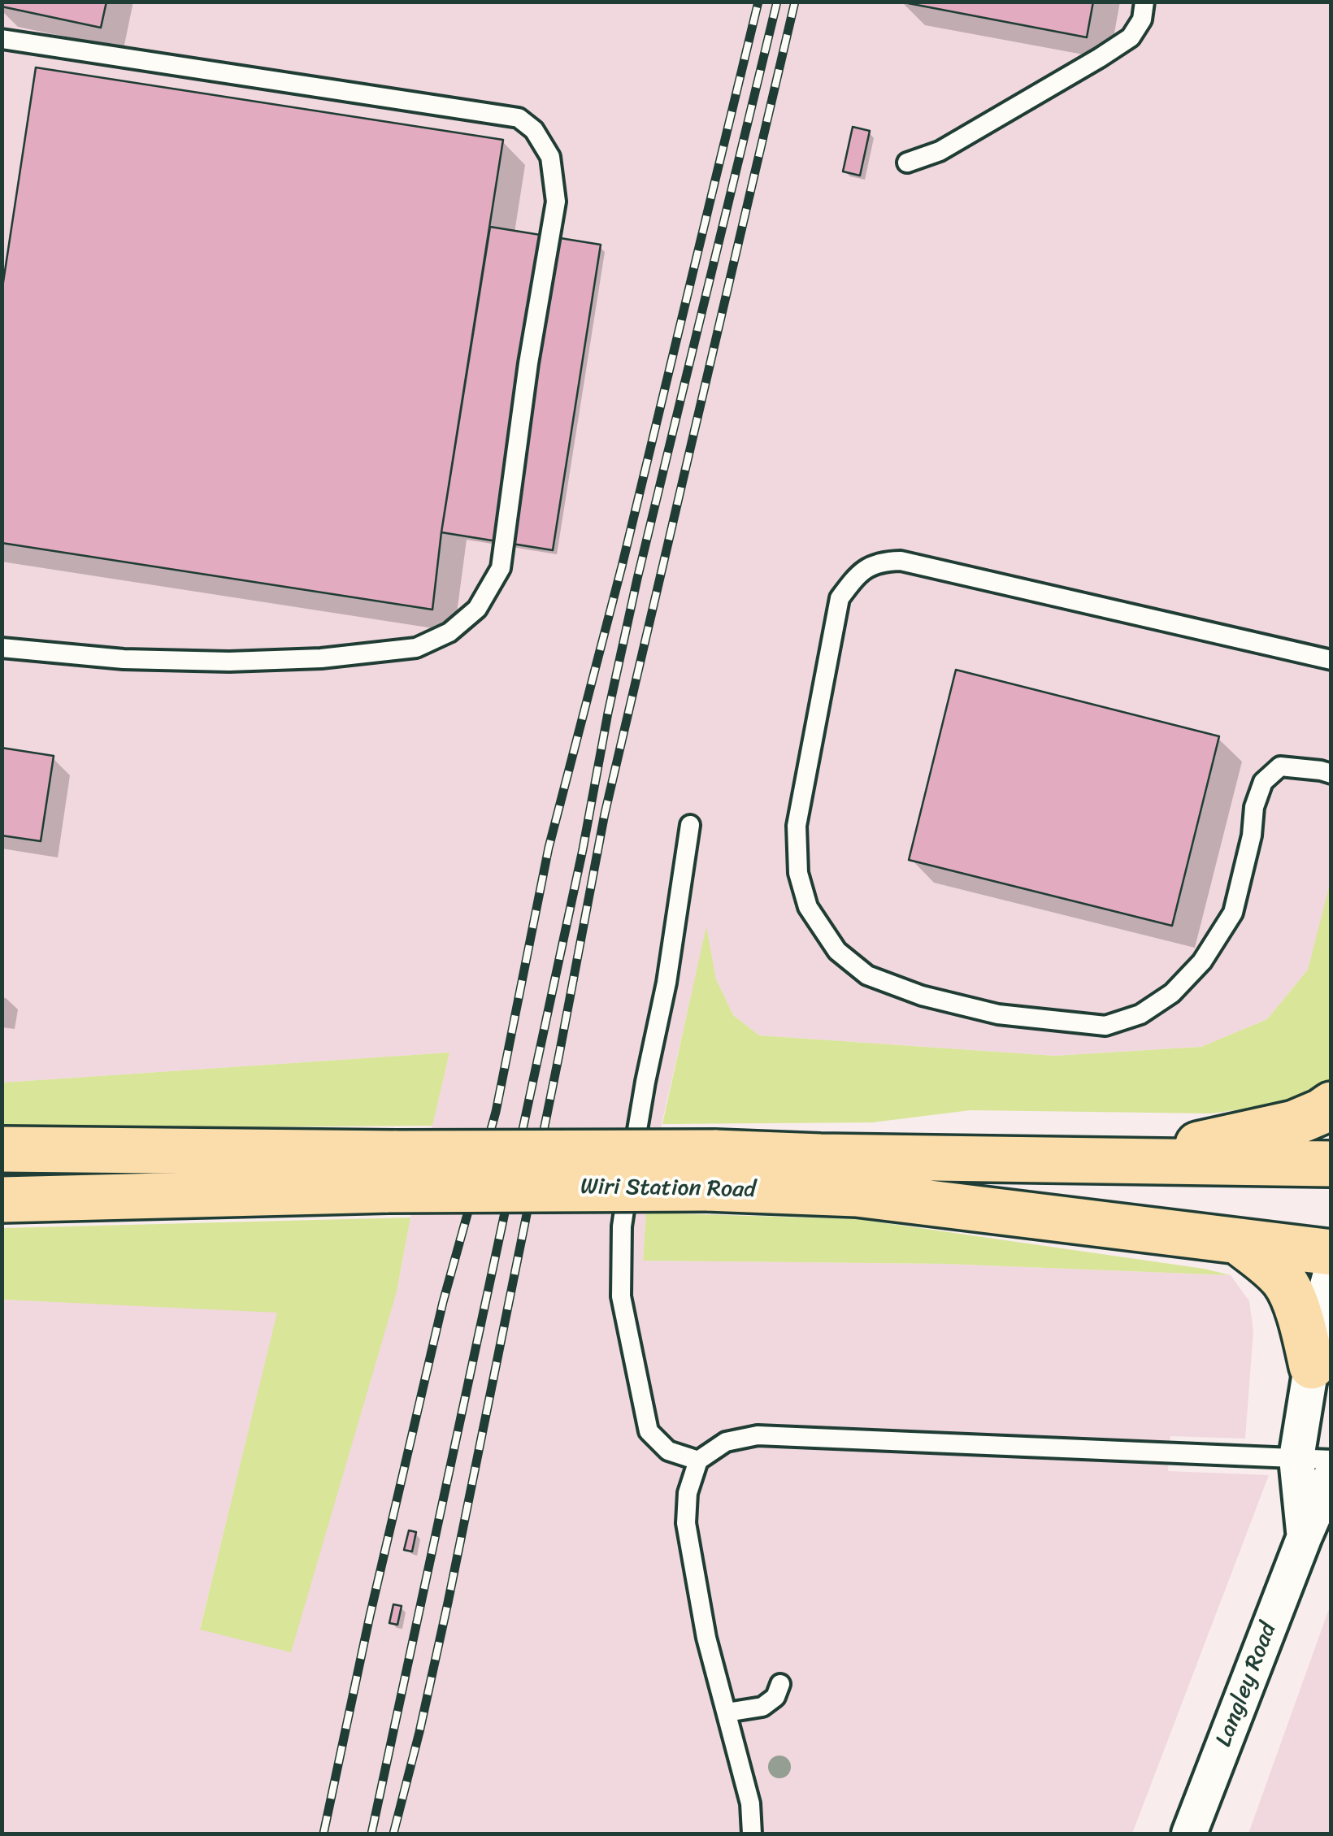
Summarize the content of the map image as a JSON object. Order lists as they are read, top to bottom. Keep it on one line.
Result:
{"streets":{"main road":["Wiri Station Road"],"street":["Langley Road"]}}
